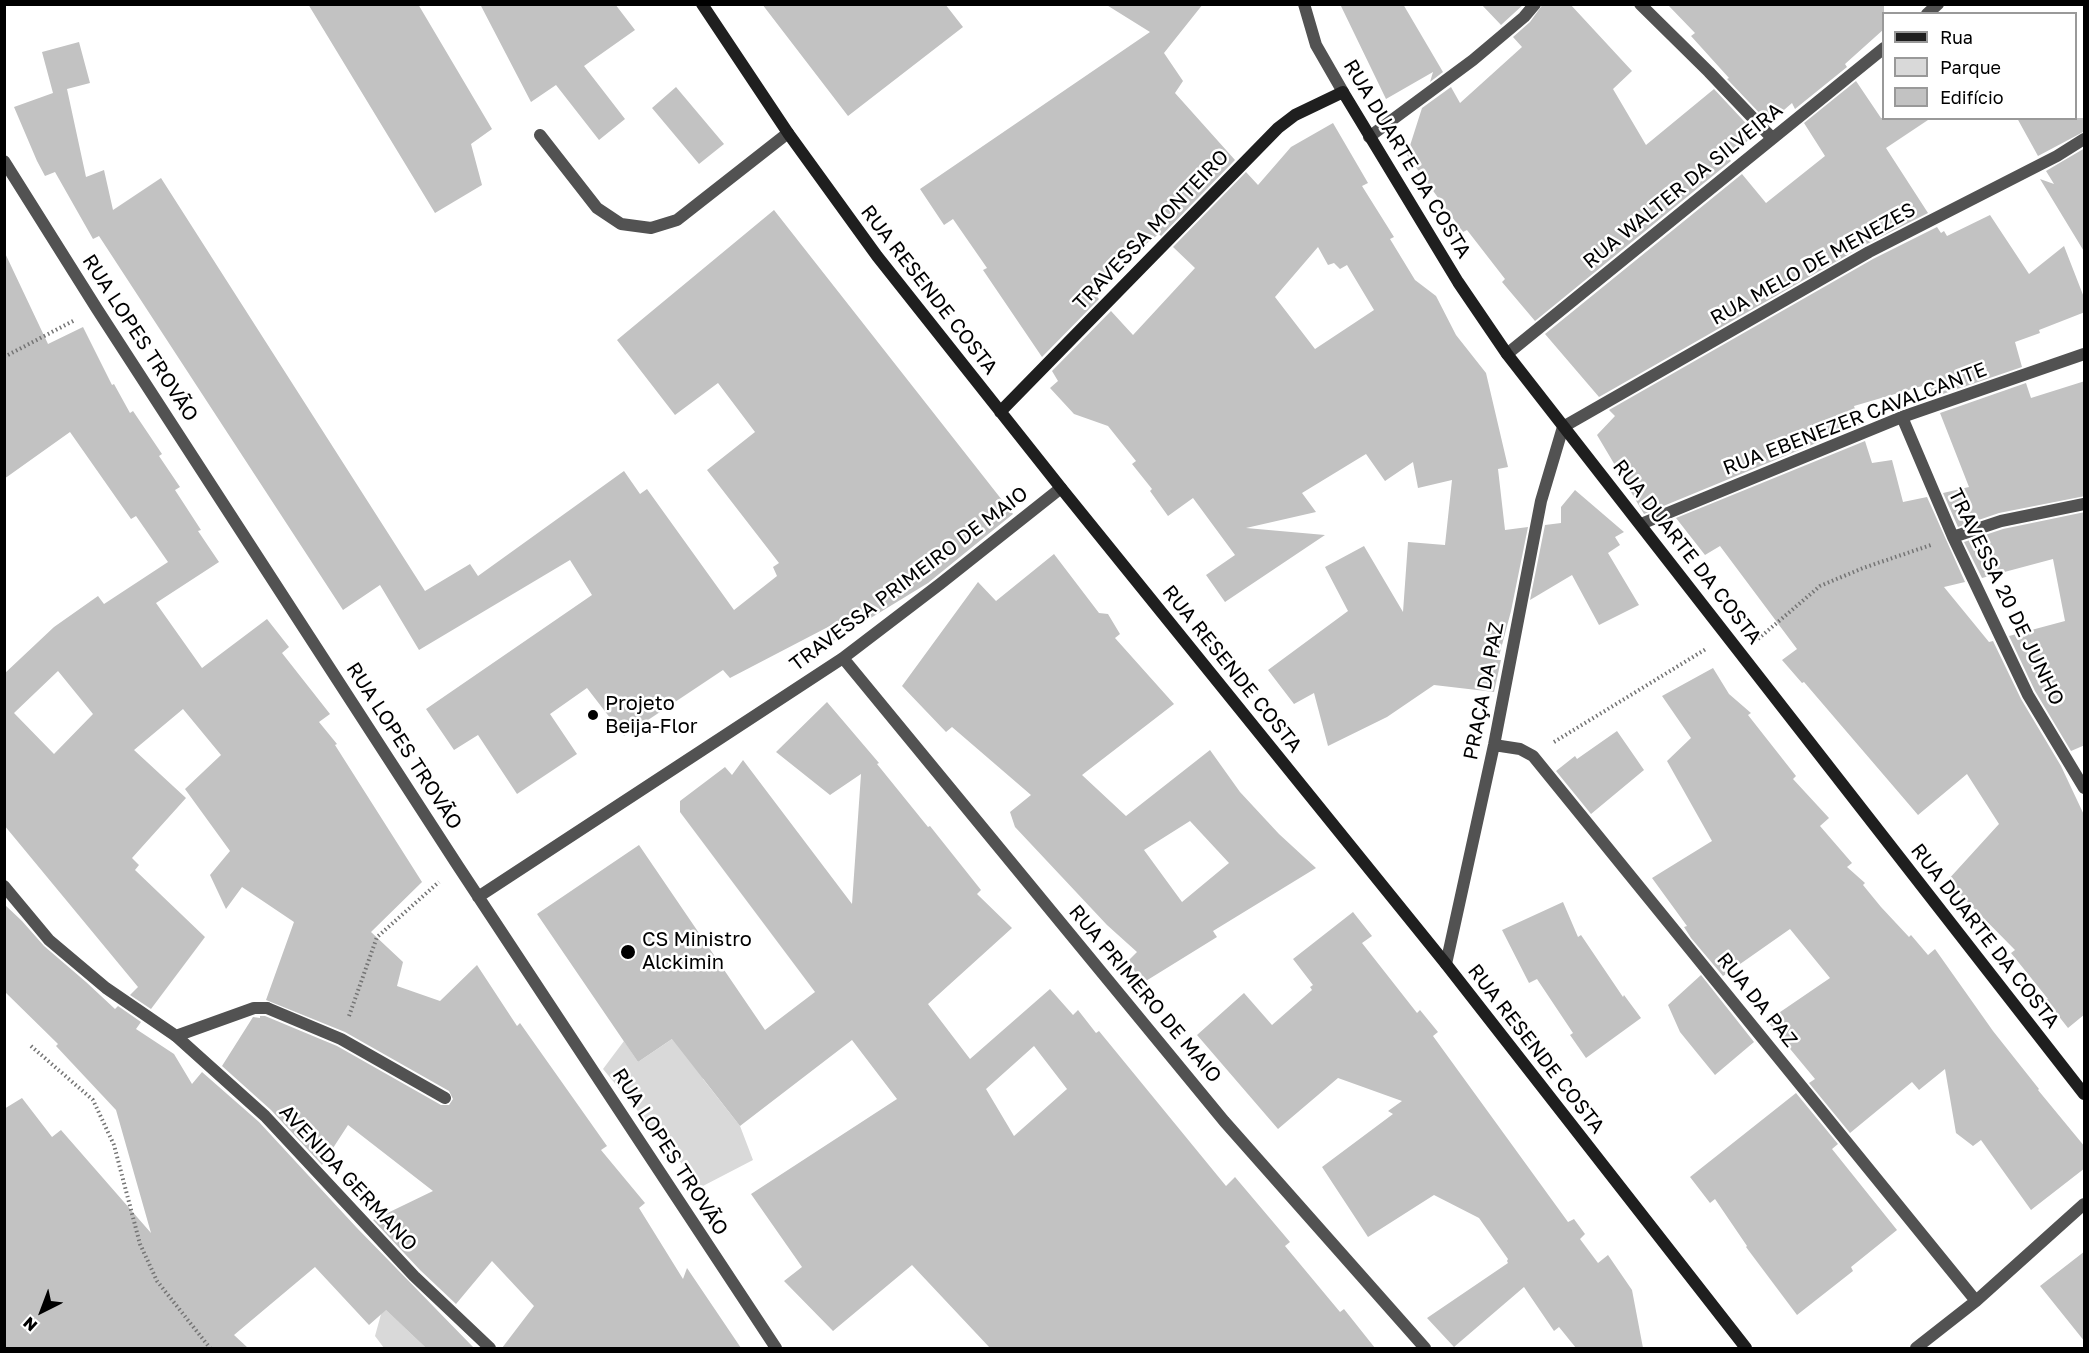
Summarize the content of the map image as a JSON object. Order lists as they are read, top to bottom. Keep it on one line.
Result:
{"streets":{"main road":["RUA DUARTE DA COSTA","TRAVESSA MONTEIRO","RUA RESENDE COSTA"],"street":["RUA WALTER DA SILVEIRA","RUA MELO DE MENEZES","RUA LOPES TROVÃO","RUA EBENEZER CAVALCANTE","TRAVESSA PRIMEIRO DE MAIO","TRAVESSA 20 DE JUNHO","PRAÇA DA PAZ","RUA PRIMERO DE MAIO","RUA DA PAZ","AVENIDA GERMANO"]},"crossings":[["RUA DUARTE DA COSTA","RUA WALTER DA SILVEIRA"],["RUA DUARTE DA COSTA","TRAVESSA MONTEIRO"],["RUA DUARTE DA COSTA","RUA MELO DE MENEZES"],["RUA DUARTE DA COSTA","RUA EBENEZER CAVALCANTE"],["RUA DUARTE DA COSTA","PRAÇA DA PAZ"],["TRAVESSA MONTEIRO","RUA RESENDE COSTA"],["RUA MELO DE MENEZES","PRAÇA DA PAZ"],["RUA RESENDE COSTA","TRAVESSA PRIMEIRO DE MAIO"],["RUA RESENDE COSTA","PRAÇA DA PAZ"],["RUA LOPES TROVÃO","TRAVESSA PRIMEIRO DE MAIO"],["RUA EBENEZER CAVALCANTE","TRAVESSA 20 DE JUNHO"],["TRAVESSA PRIMEIRO DE MAIO","RUA PRIMERO DE MAIO"]],"places":["Projeto Beija-Flor","CS Ministro Alckimin"],"legend":["Rua","Parque","Edifício"],"north":"bottom left"}
